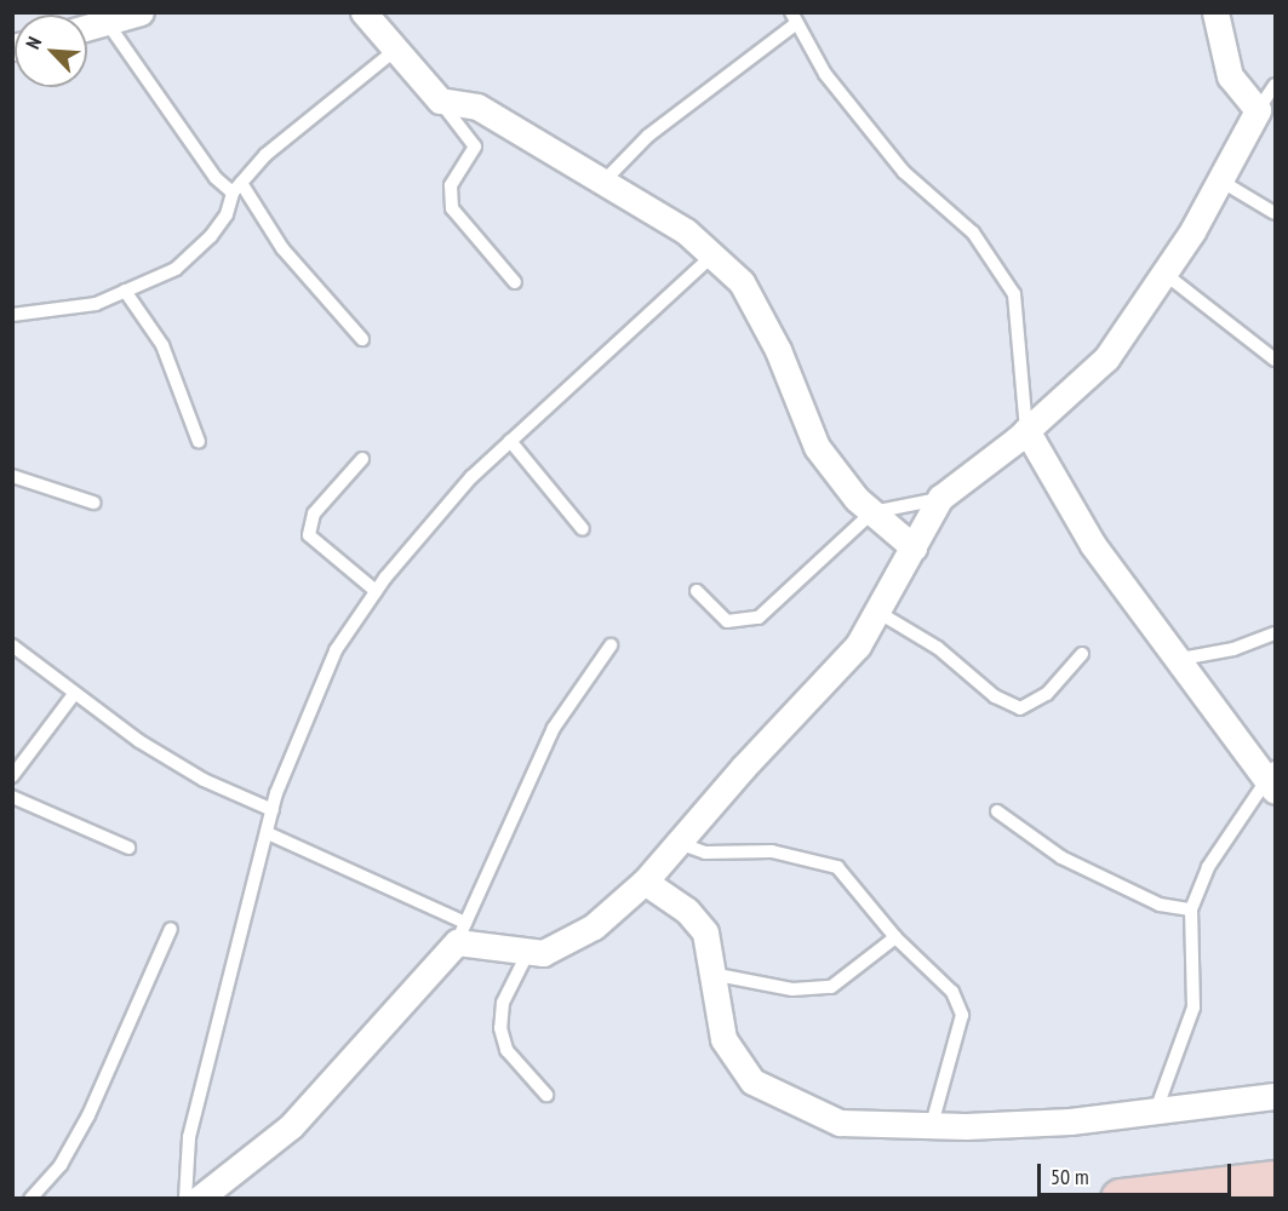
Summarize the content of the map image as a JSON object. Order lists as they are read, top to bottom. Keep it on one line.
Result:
{"scale_bar":"50 m","north":"top left"}
